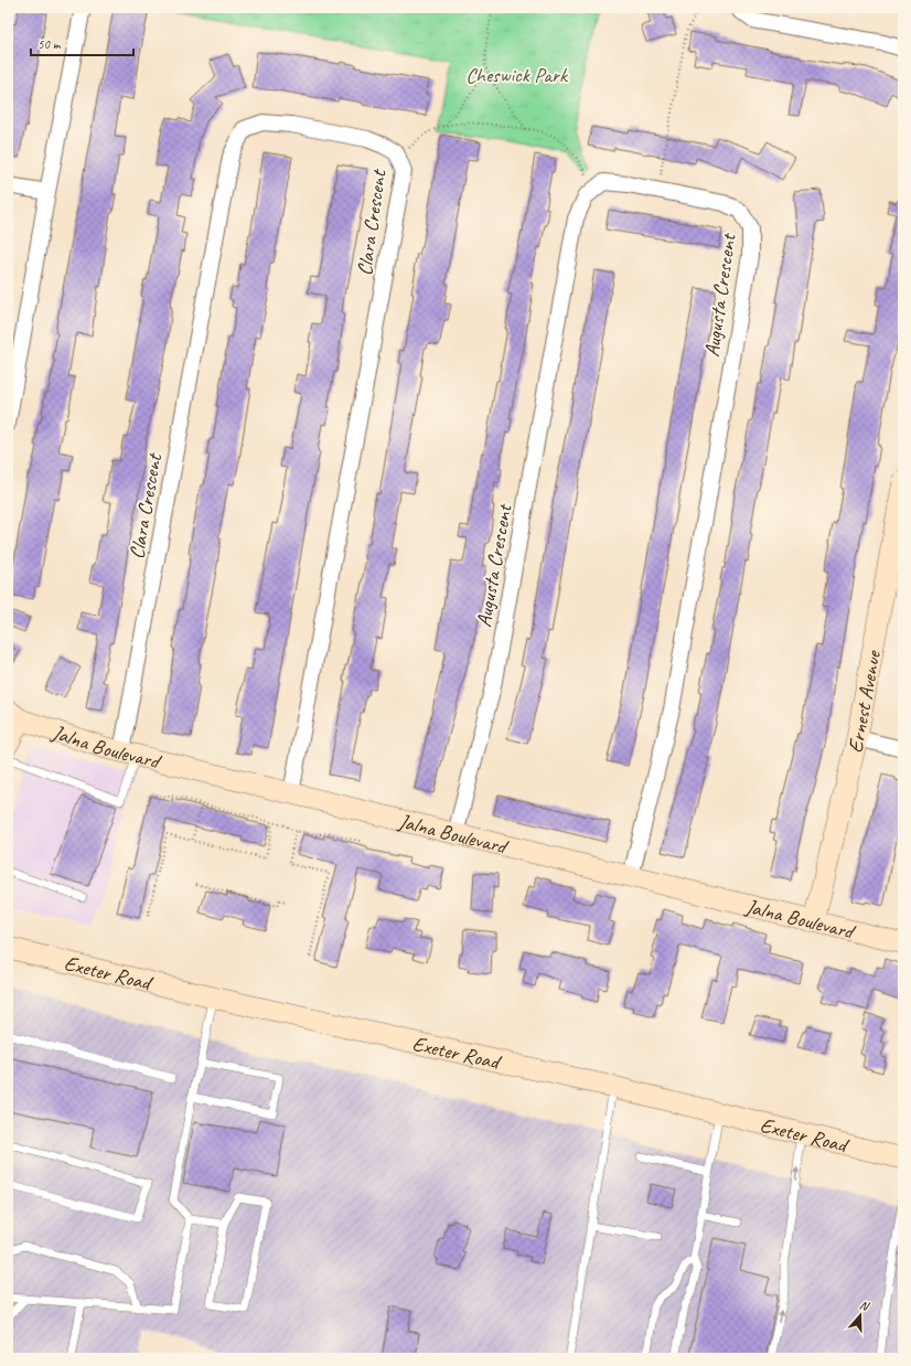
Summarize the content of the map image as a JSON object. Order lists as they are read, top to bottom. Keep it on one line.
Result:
{"streets":{"street":["Clara Crescent","Augusta Crescent","Ernest Avenue","Jalna Boulevard","Exeter Road"]},"crossings":[["Clara Crescent","Jalna Boulevard"],["Augusta Crescent","Jalna Boulevard"],["Ernest Avenue","Jalna Boulevard"]],"parks":["Cheswick Park"],"scale_bar":"50 m","north":"top"}
